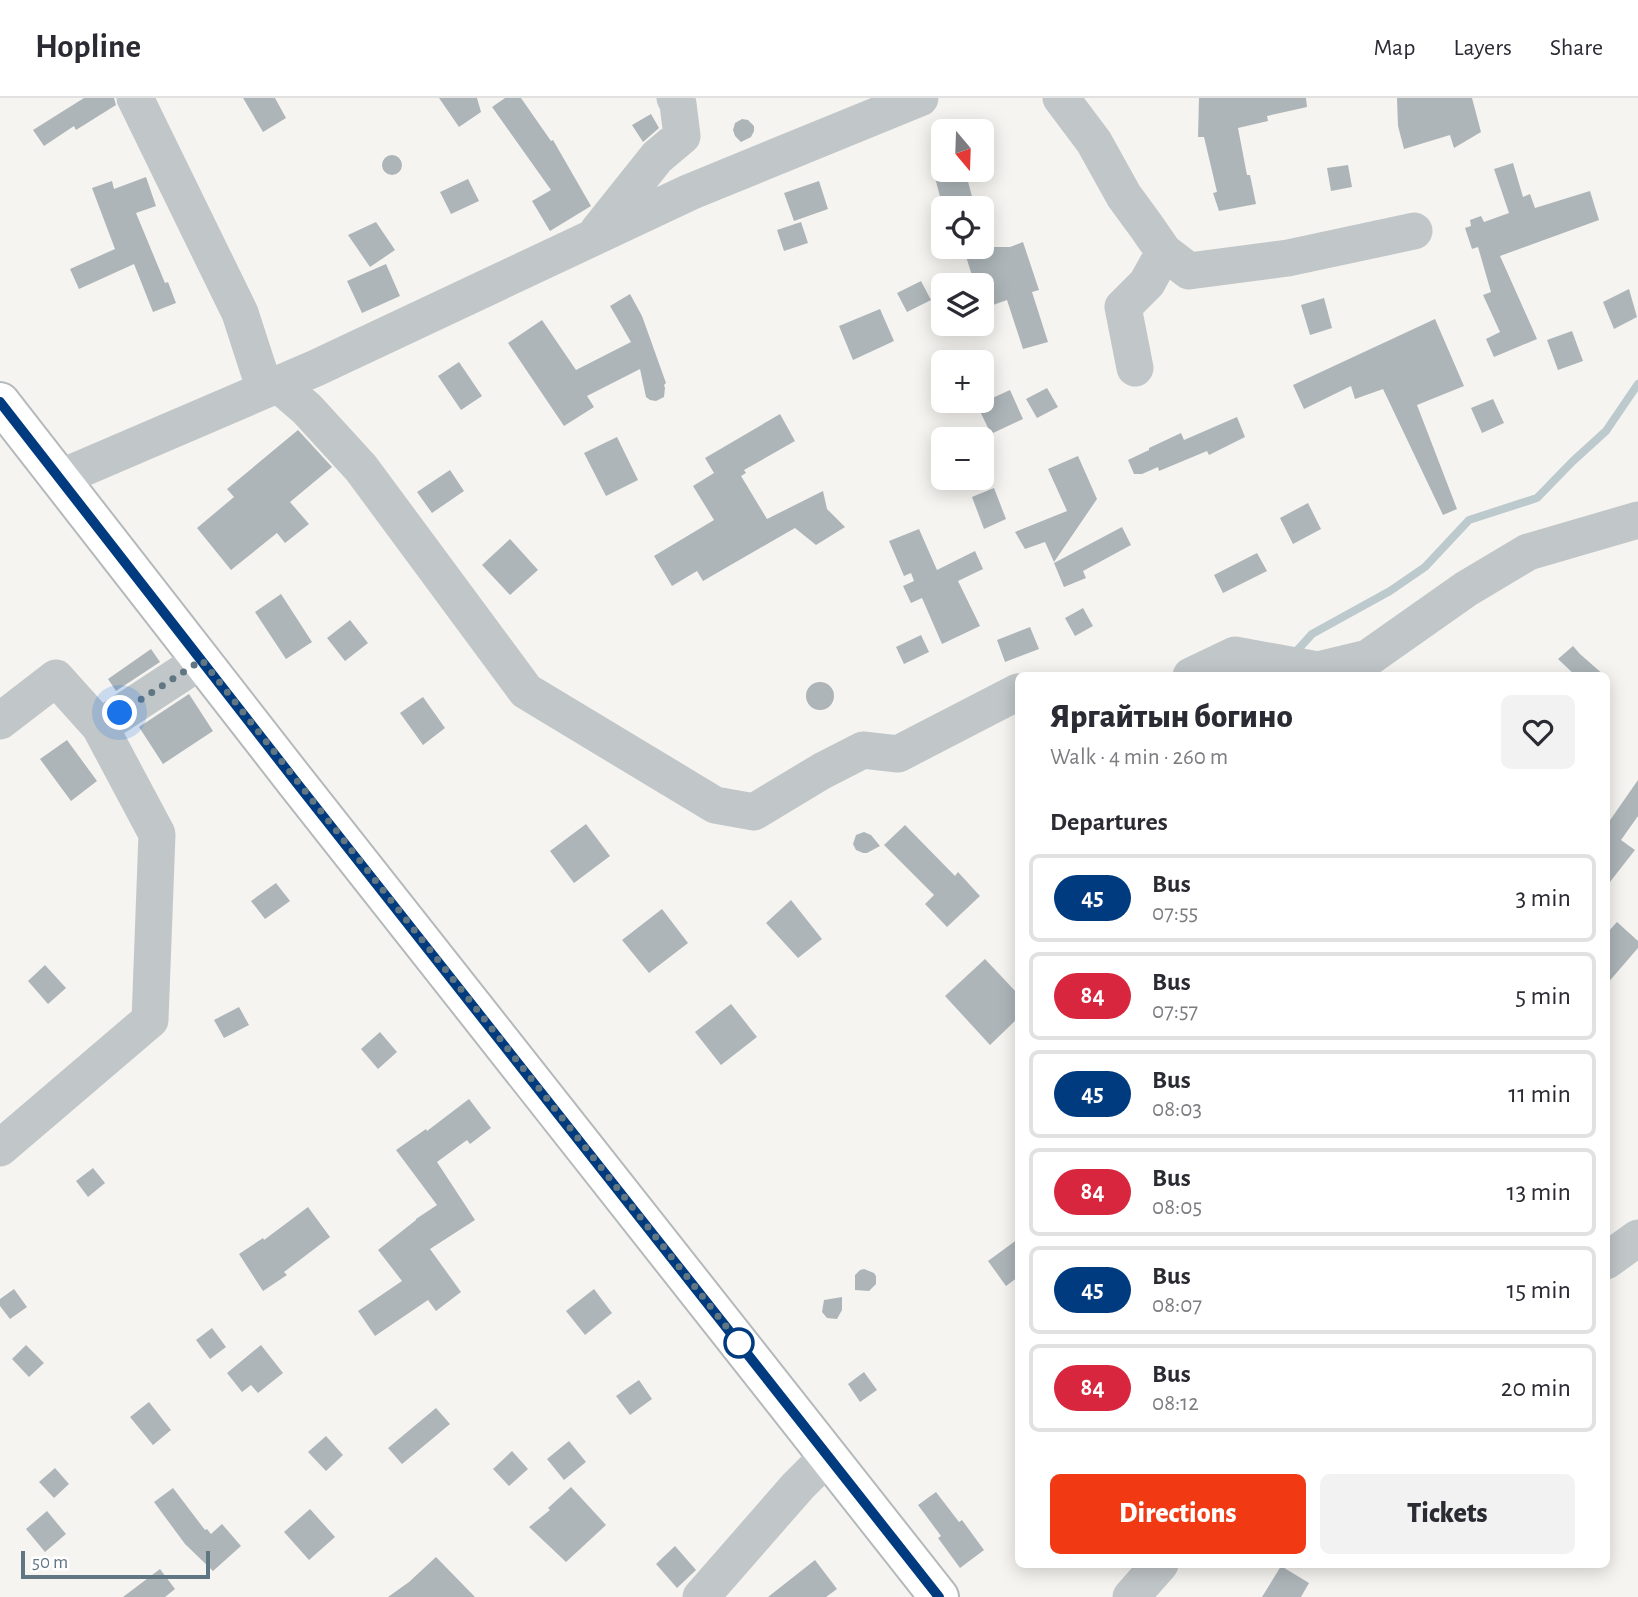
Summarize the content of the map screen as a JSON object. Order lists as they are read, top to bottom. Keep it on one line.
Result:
{"lines":["bus line 45"],"scale_bar":"50 m","north":"bottom","page":{"header":"Hopline","nav":["Map","Layers","Share"],"map_buttons":["+","−"],"heading":[["Яргайтын богино","Walk · 4 min · 260 m"],"Departures"],"list":[{"mark":"45","name":"Bus","note":"07:55","value":"3 min"},{"mark":"84","name":"Bus","note":"07:57","value":"5 min"},{"mark":"45","name":"Bus","note":"08:03","value":"11 min"},{"mark":"84","name":"Bus","note":"08:05","value":"13 min"},{"mark":"45","name":"Bus","note":"08:07","value":"15 min"},{"mark":"84","name":"Bus","note":"08:12","value":"20 min"}],"buttons":["Directions","Tickets"],"scale":"50 m"}}
